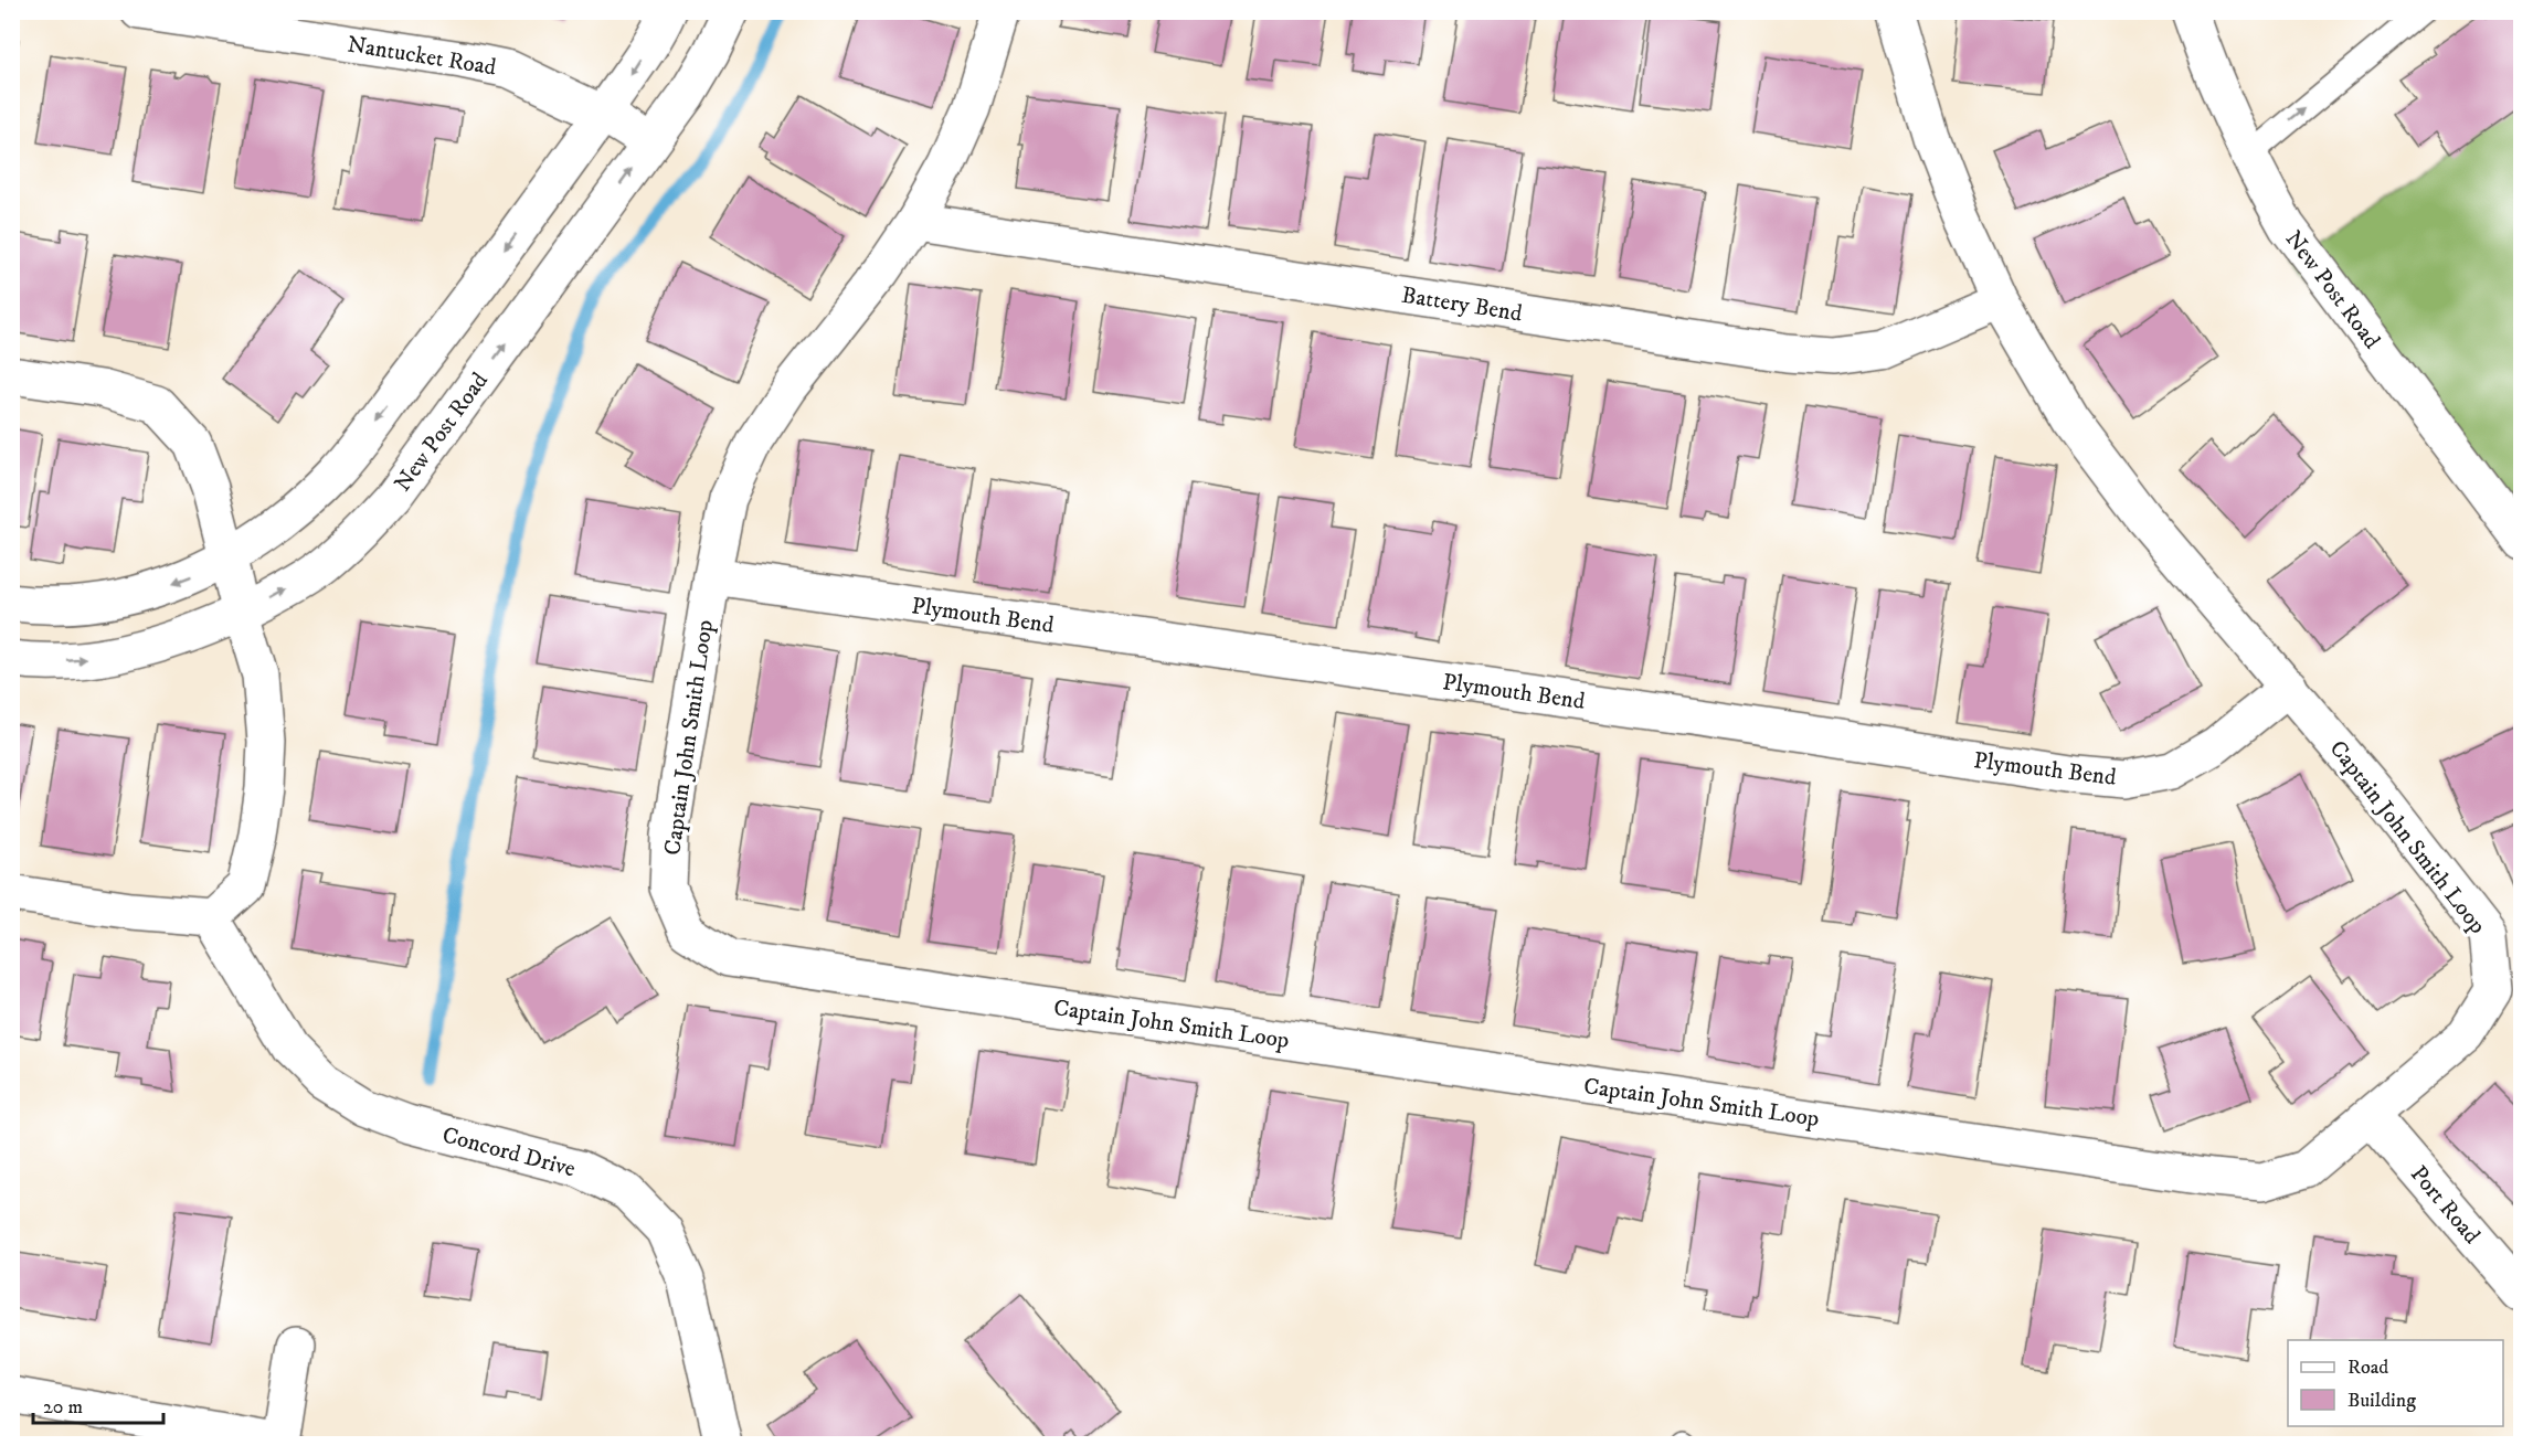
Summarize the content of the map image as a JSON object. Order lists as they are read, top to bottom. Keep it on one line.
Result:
{"streets":{"street":["Nantucket Road","New Post Road","Battery Bend","Plymouth Bend","Captain John Smith Loop","Concord Drive","Port Road"]},"crossings":[["Nantucket Road","New Post Road"],["Battery Bend","Captain John Smith Loop"],["Plymouth Bend","Captain John Smith Loop"],["Captain John Smith Loop","Port Road"]],"legend":["Road","Building"],"scale_bar":"20 m"}
